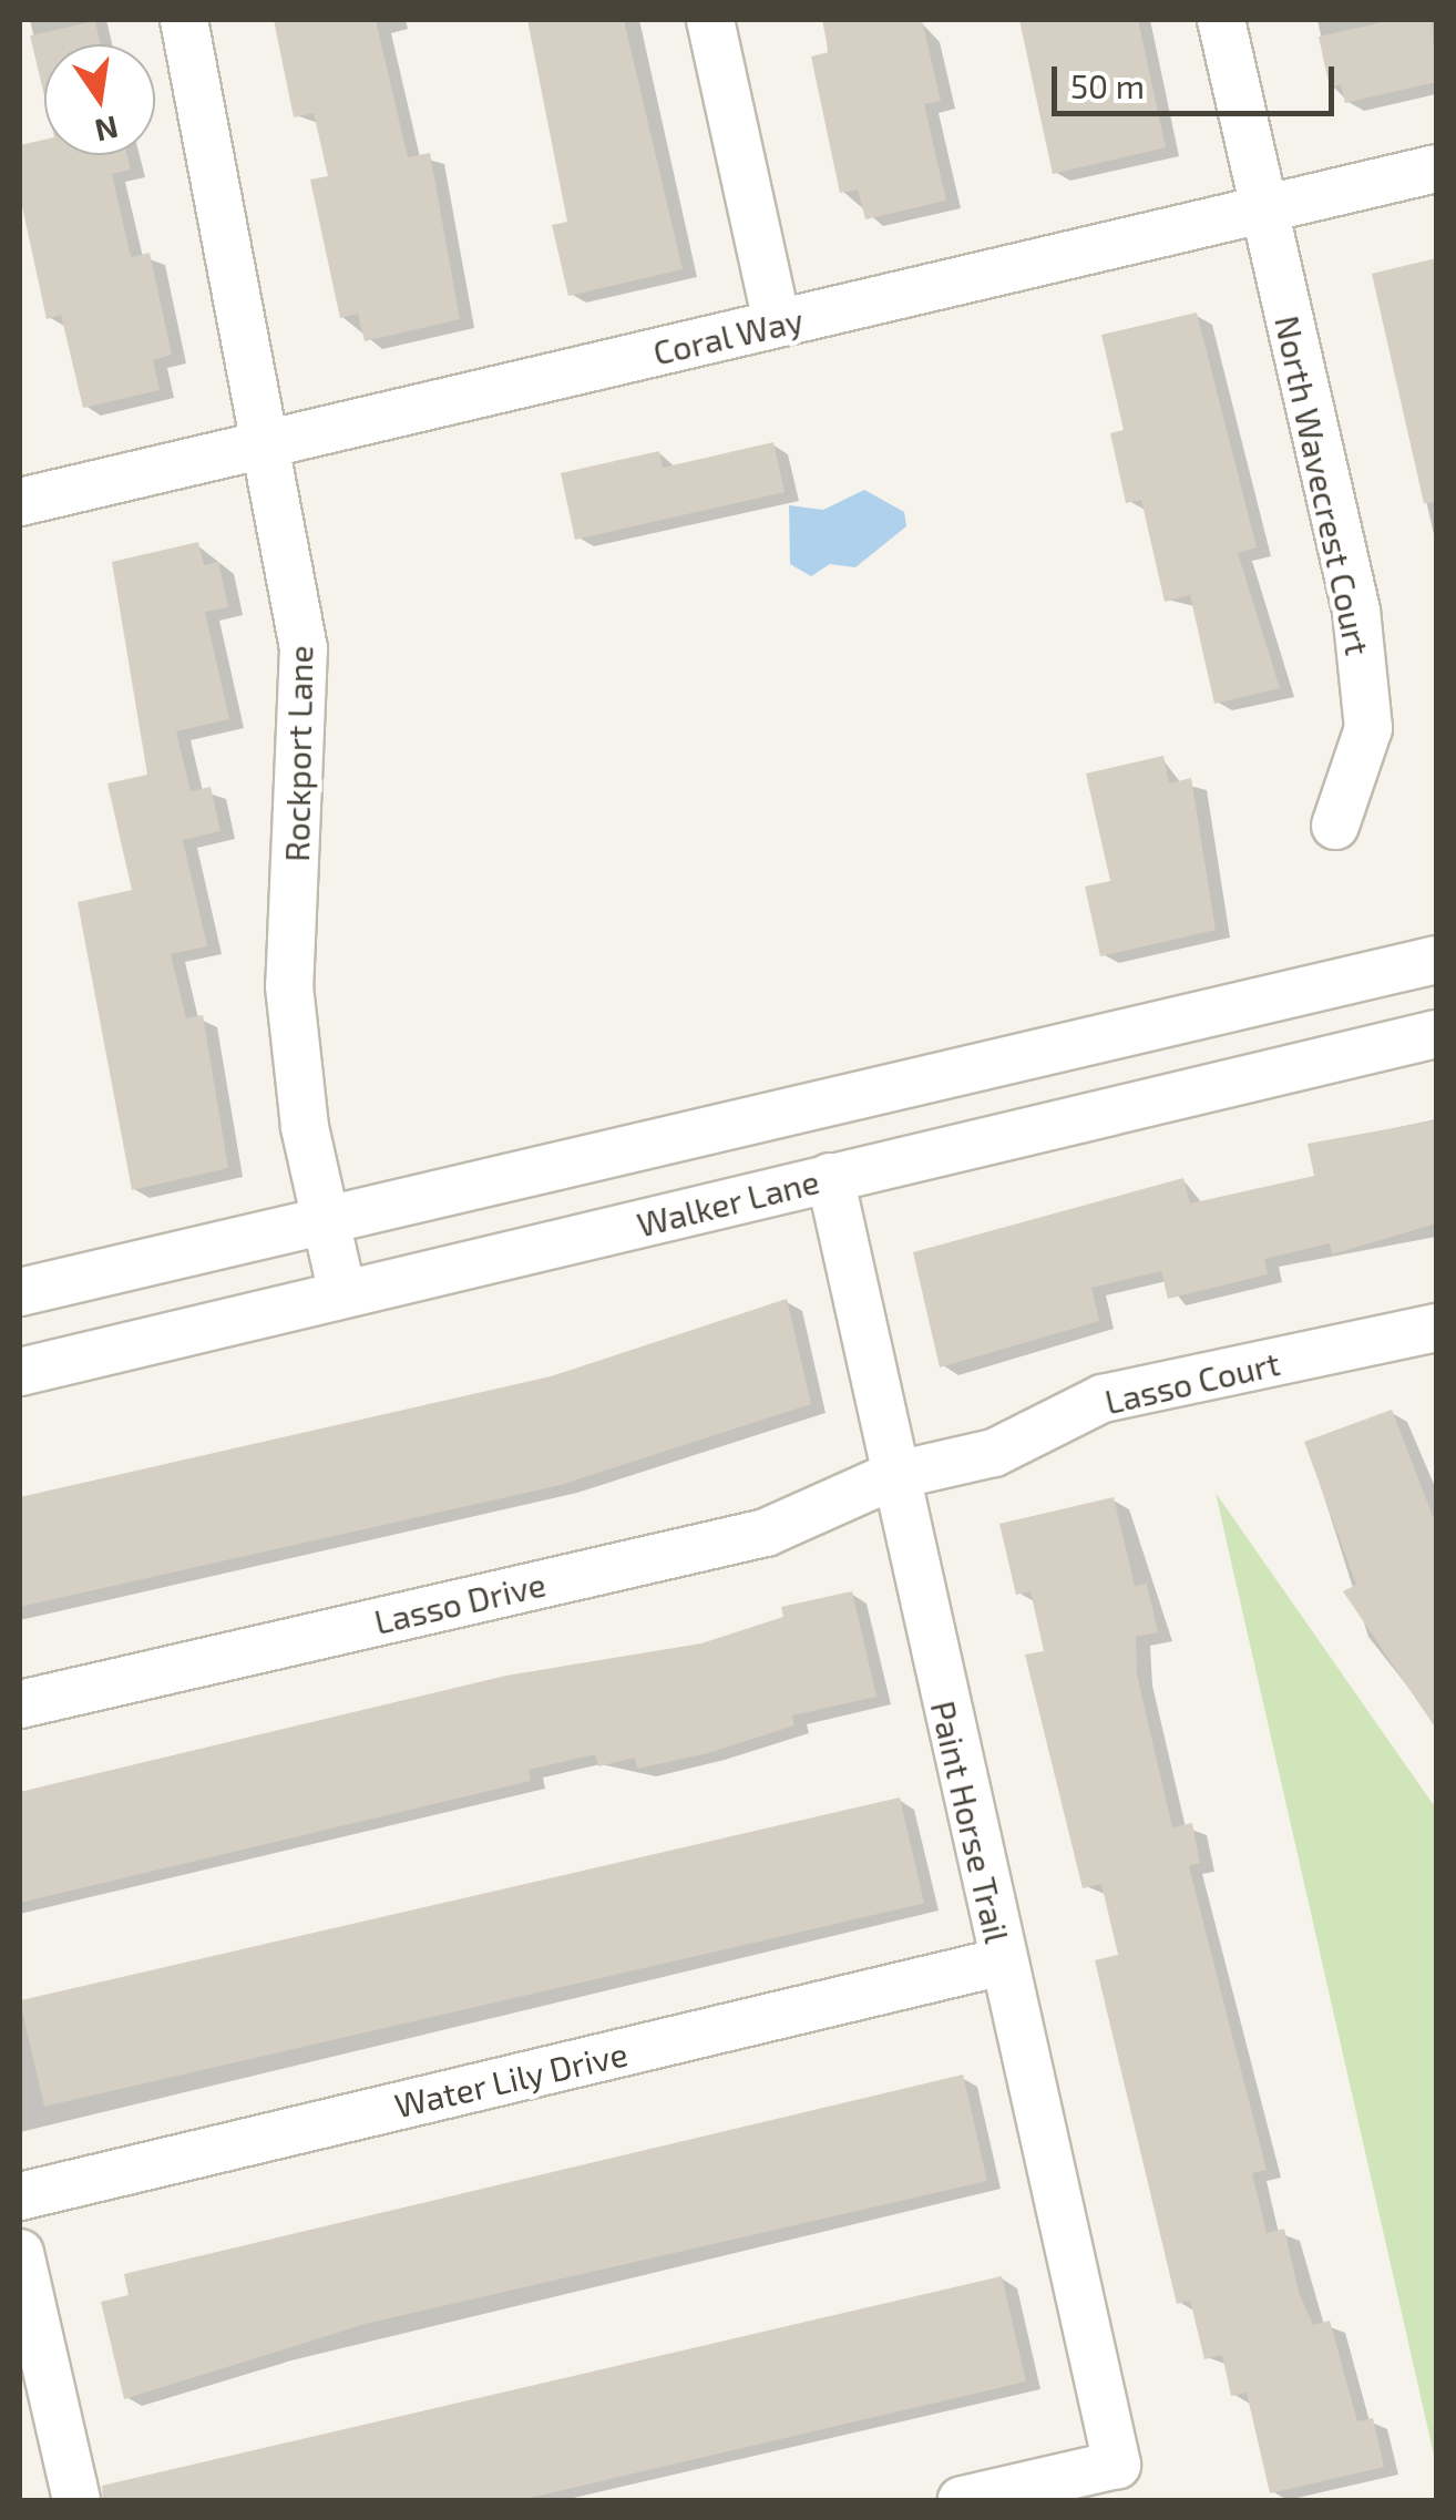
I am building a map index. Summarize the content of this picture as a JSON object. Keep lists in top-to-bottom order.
{
  "streets": {
    "street": [
      "Coral Way",
      "North Wavecrest Court",
      "Rockport Lane",
      "Walker Lane",
      "Lasso Court",
      "Lasso Drive",
      "Paint Horse Trail",
      "Water Lily Drive"
    ]
  },
  "crossings": [
    ["Coral Way", "North Wavecrest Court"],
    ["Coral Way", "Rockport Lane"],
    ["Rockport Lane", "Walker Lane"],
    ["Walker Lane", "Paint Horse Trail"],
    ["Lasso Court", "Lasso Drive"],
    ["Lasso Court", "Paint Horse Trail"],
    ["Lasso Drive", "Paint Horse Trail"],
    ["Paint Horse Trail", "Water Lily Drive"]
  ],
  "scale_bar": "50 m",
  "north": "bottom"
}
